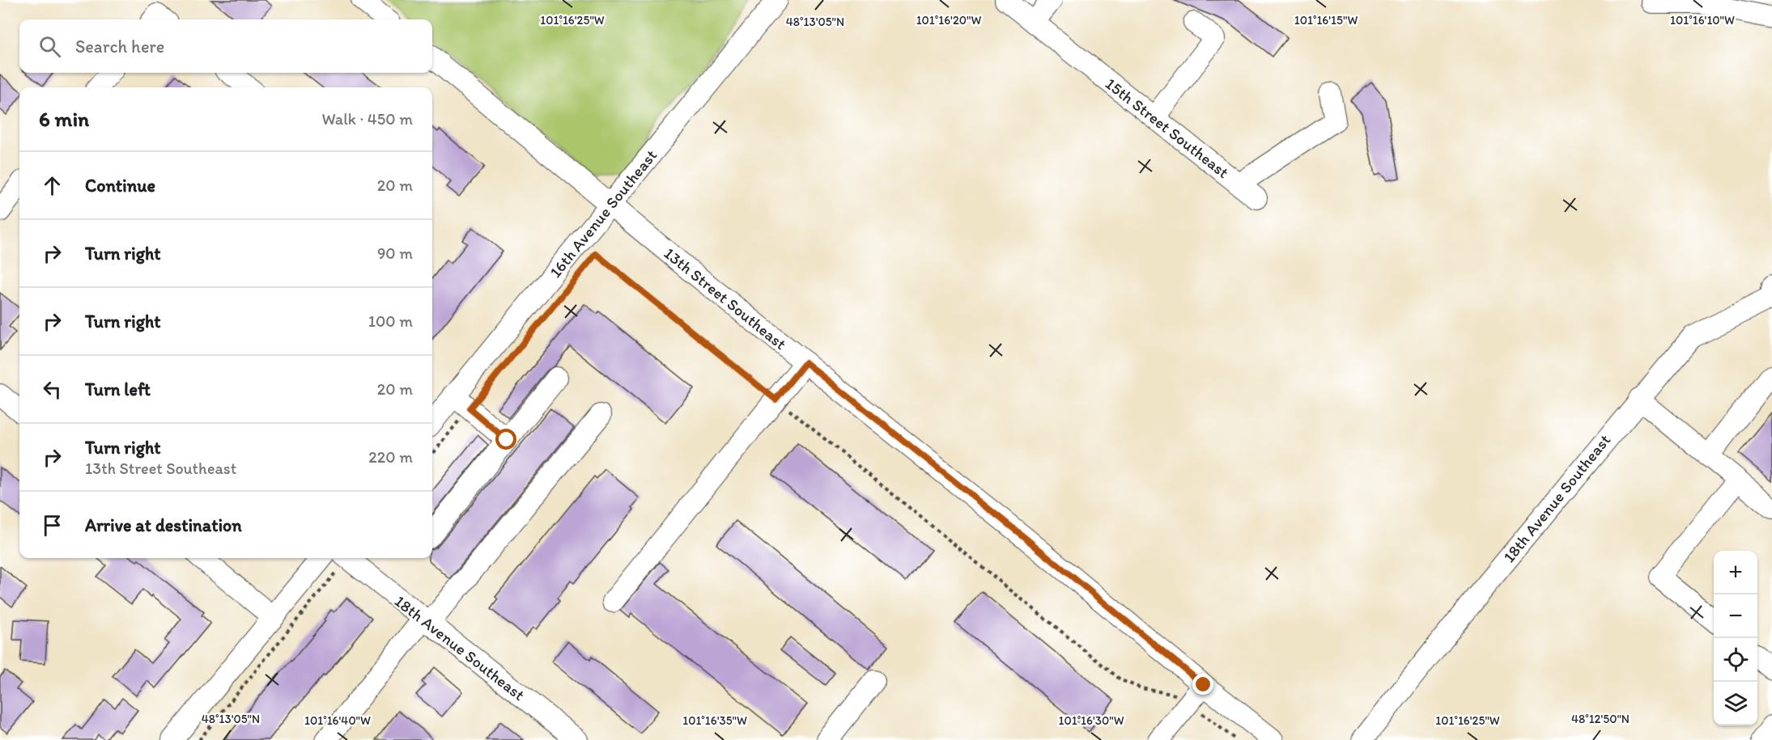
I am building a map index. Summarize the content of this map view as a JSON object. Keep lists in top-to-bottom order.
{
  "streets": {
    "street": [
      "15th Street Southeast",
      "16th Avenue Southeast",
      "13th Street Southeast",
      "18th Avenue Southeast"
    ]
  },
  "crossings": [
    ["16th Avenue Southeast", "13th Street Southeast"]
  ],
  "page": {
    "search": "Search here",
    "heading": ["6 min", "Walk · 450 m"],
    "list": [
      ["Continue", "20 m"],
      ["Turn right", "90 m"],
      ["Turn right", "100 m"],
      ["Turn left", "20 m"],
      ["Turn right", "13th Street Southeast", "220 m"],
      "Arrive at destination"
    ],
    "map_buttons": ["+", "−"]
  },
  "coordinates": [
    "101°16'10\"W",
    "101°16'25\"W",
    "101°16'20\"W",
    "101°16'15\"W",
    "48°13'05\"N",
    "48°12'50\"N",
    "101°16'40\"W",
    "101°16'35\"W",
    "101°16'30\"W"
  ]
}
